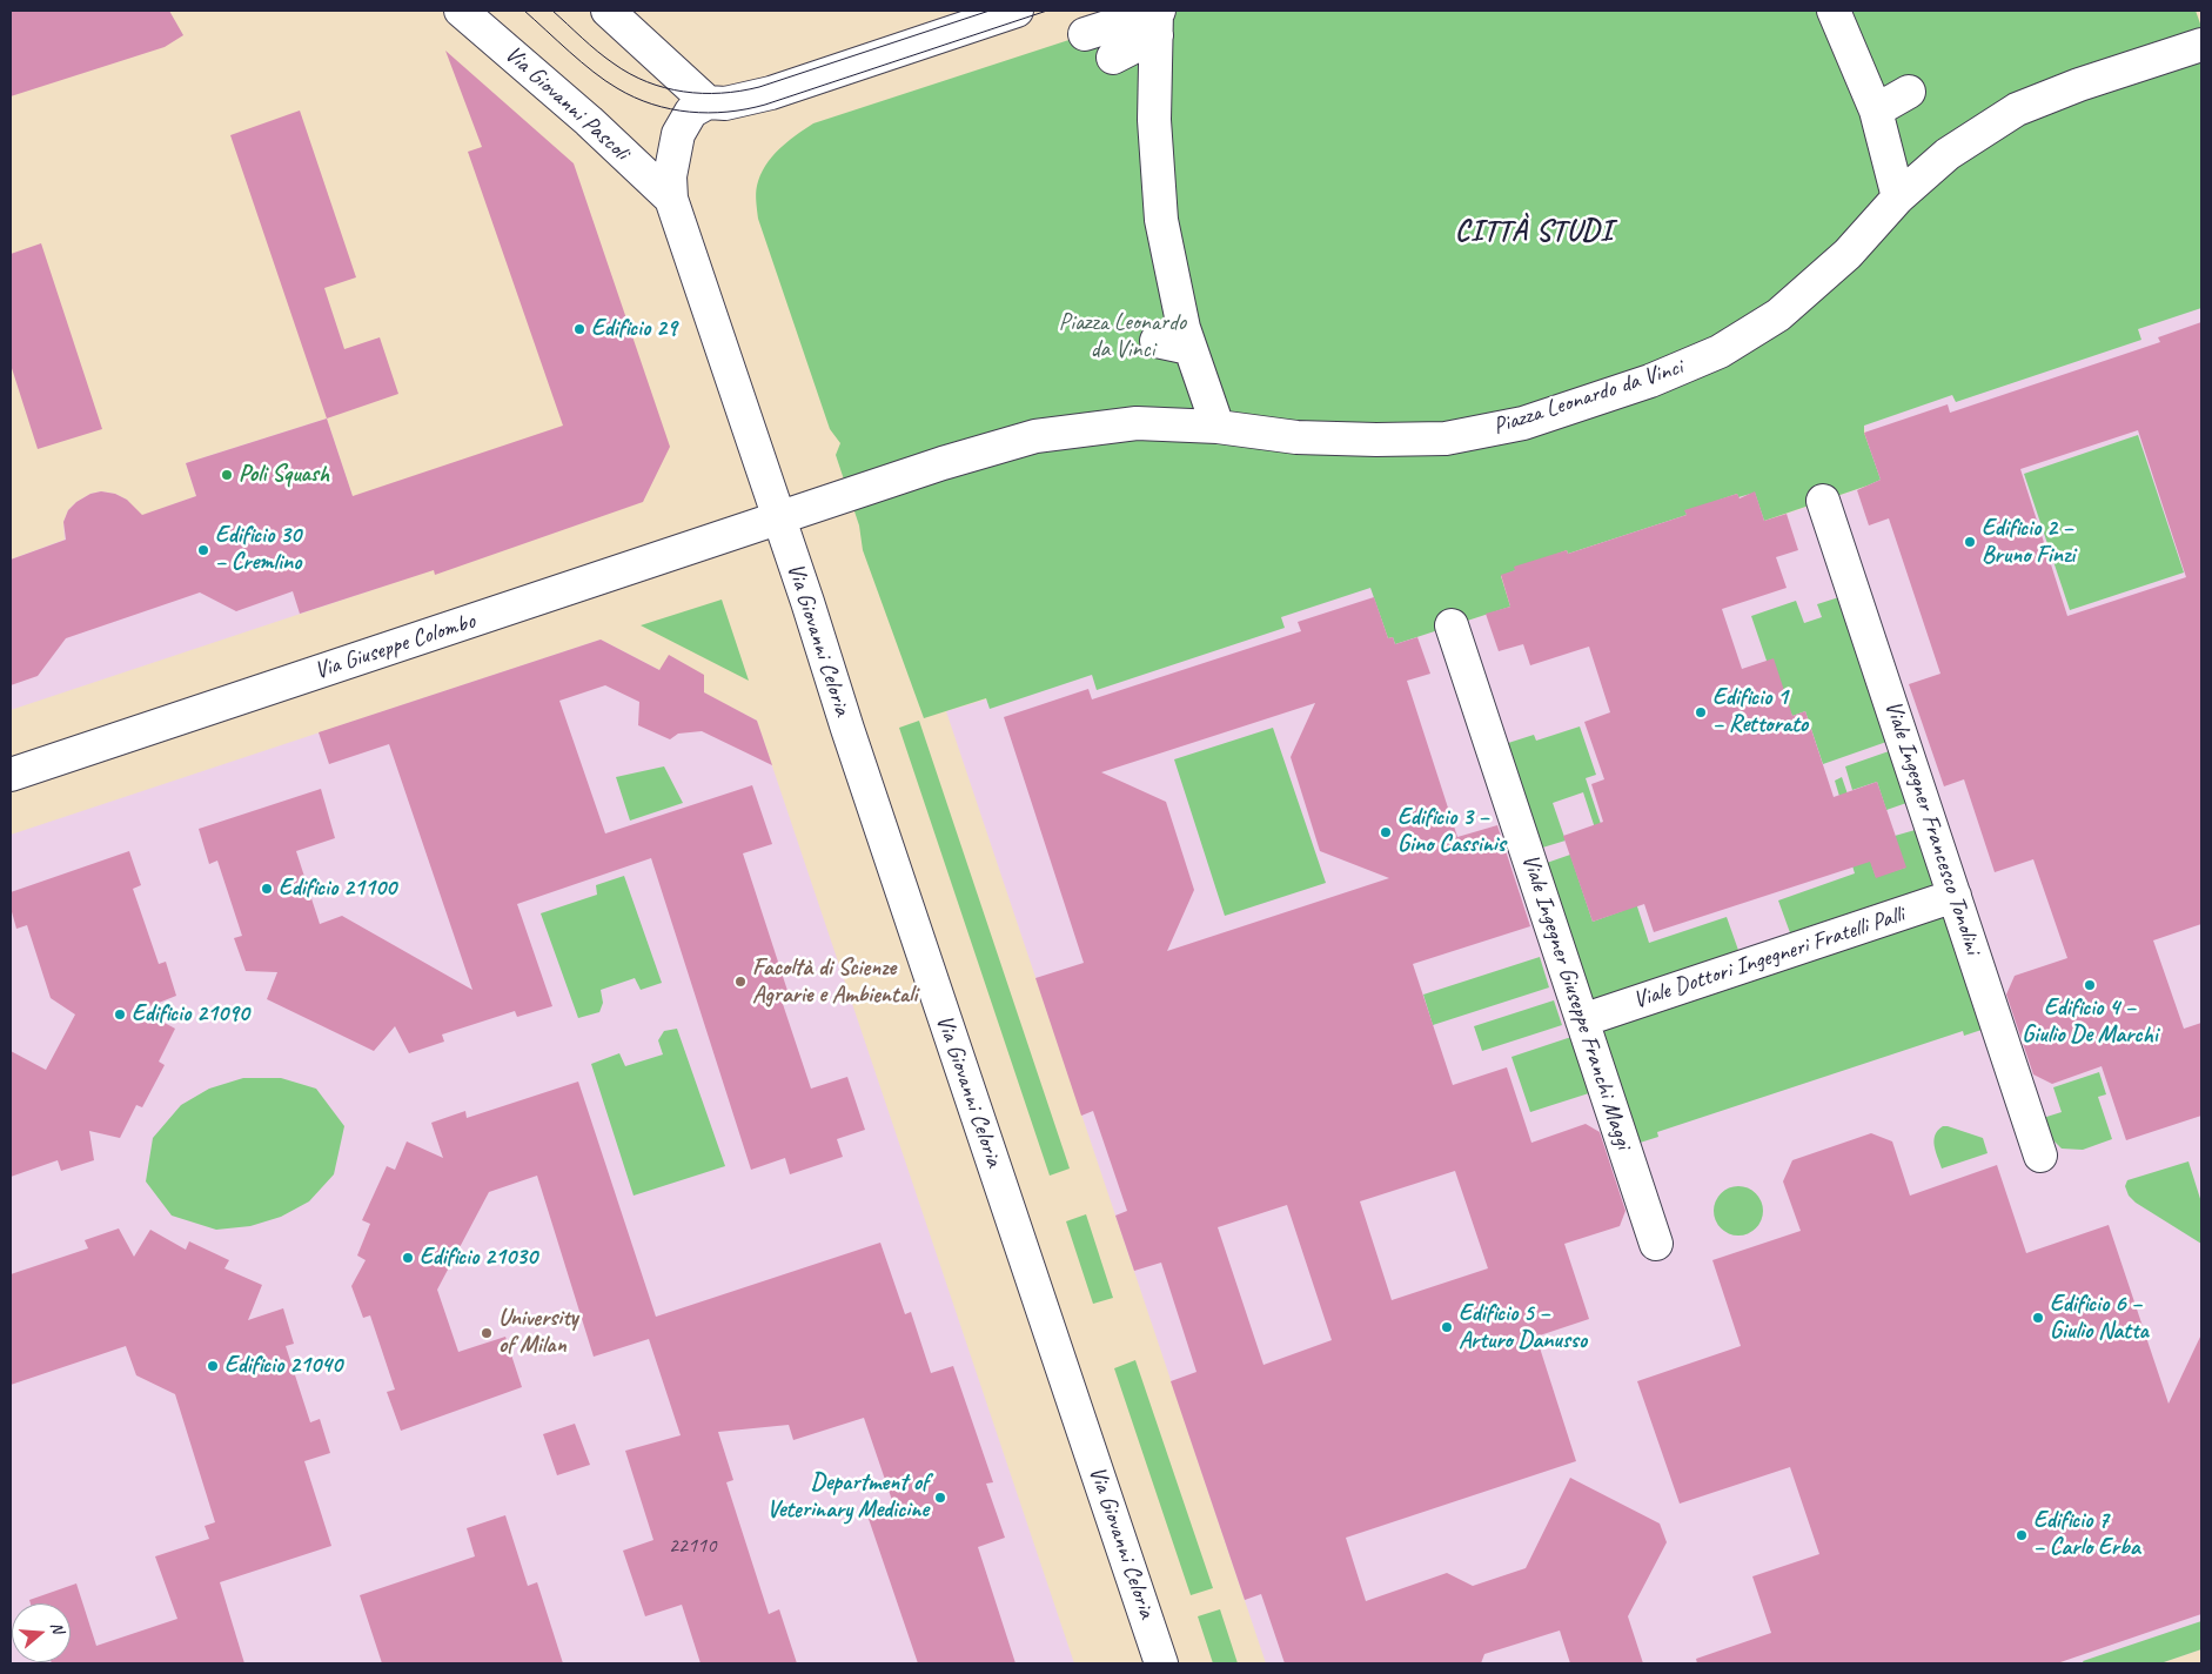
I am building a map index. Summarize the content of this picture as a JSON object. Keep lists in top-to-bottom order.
{
  "streets": {
    "street": [
      "Via Giovanni Pascoli",
      "Piazza Leonardo da Vinci",
      "Via Giovanni Celoria",
      "Via Giuseppe Colombo",
      "Viale Ingegner Francesco Tonolini",
      "Viale Dottori Ingegneri Fratelli Palli",
      "Viale Ingegner Giuseppe Franchi Maggi"
    ]
  },
  "crossings": [
    ["Piazza Leonardo da Vinci", "Via Giovanni Celoria"],
    ["Piazza Leonardo da Vinci", "Via Giuseppe Colombo"],
    ["Via Giovanni Celoria", "Via Giuseppe Colombo"],
    ["Viale Ingegner Francesco Tonolini", "Viale Dottori Ingegneri Fratelli Palli"],
    ["Viale Dottori Ingegneri Fratelli Palli", "Viale Ingegner Giuseppe Franchi Maggi"]
  ],
  "districts": ["CITTÀ STUDI"],
  "parks": ["Piazza Leonardo da Vinci"],
  "places": [
    "Edificio 29",
    "Poli Squash",
    "Edificio 2 – Bruno Finzi",
    "Edificio 30 – Cremlino",
    "Edificio 1 – Rettorato",
    "Edificio 3 – Gino Cassinis",
    "Edificio 21100",
    "Facoltà di Scienze Agrarie e Ambientali",
    "Edificio 4 – Giulio De Marchi",
    "Edificio 21090",
    "Edificio 21030",
    "Edificio 6 – Giulio Natta",
    "Edificio 5 – Arturo Danusso",
    "University of Milan",
    "Edificio 21040",
    "Department of Veterinary Medicine",
    "Edificio 7 – Carlo Erba"
  ],
  "house_numbers": ["22110"],
  "north": "right"
}
